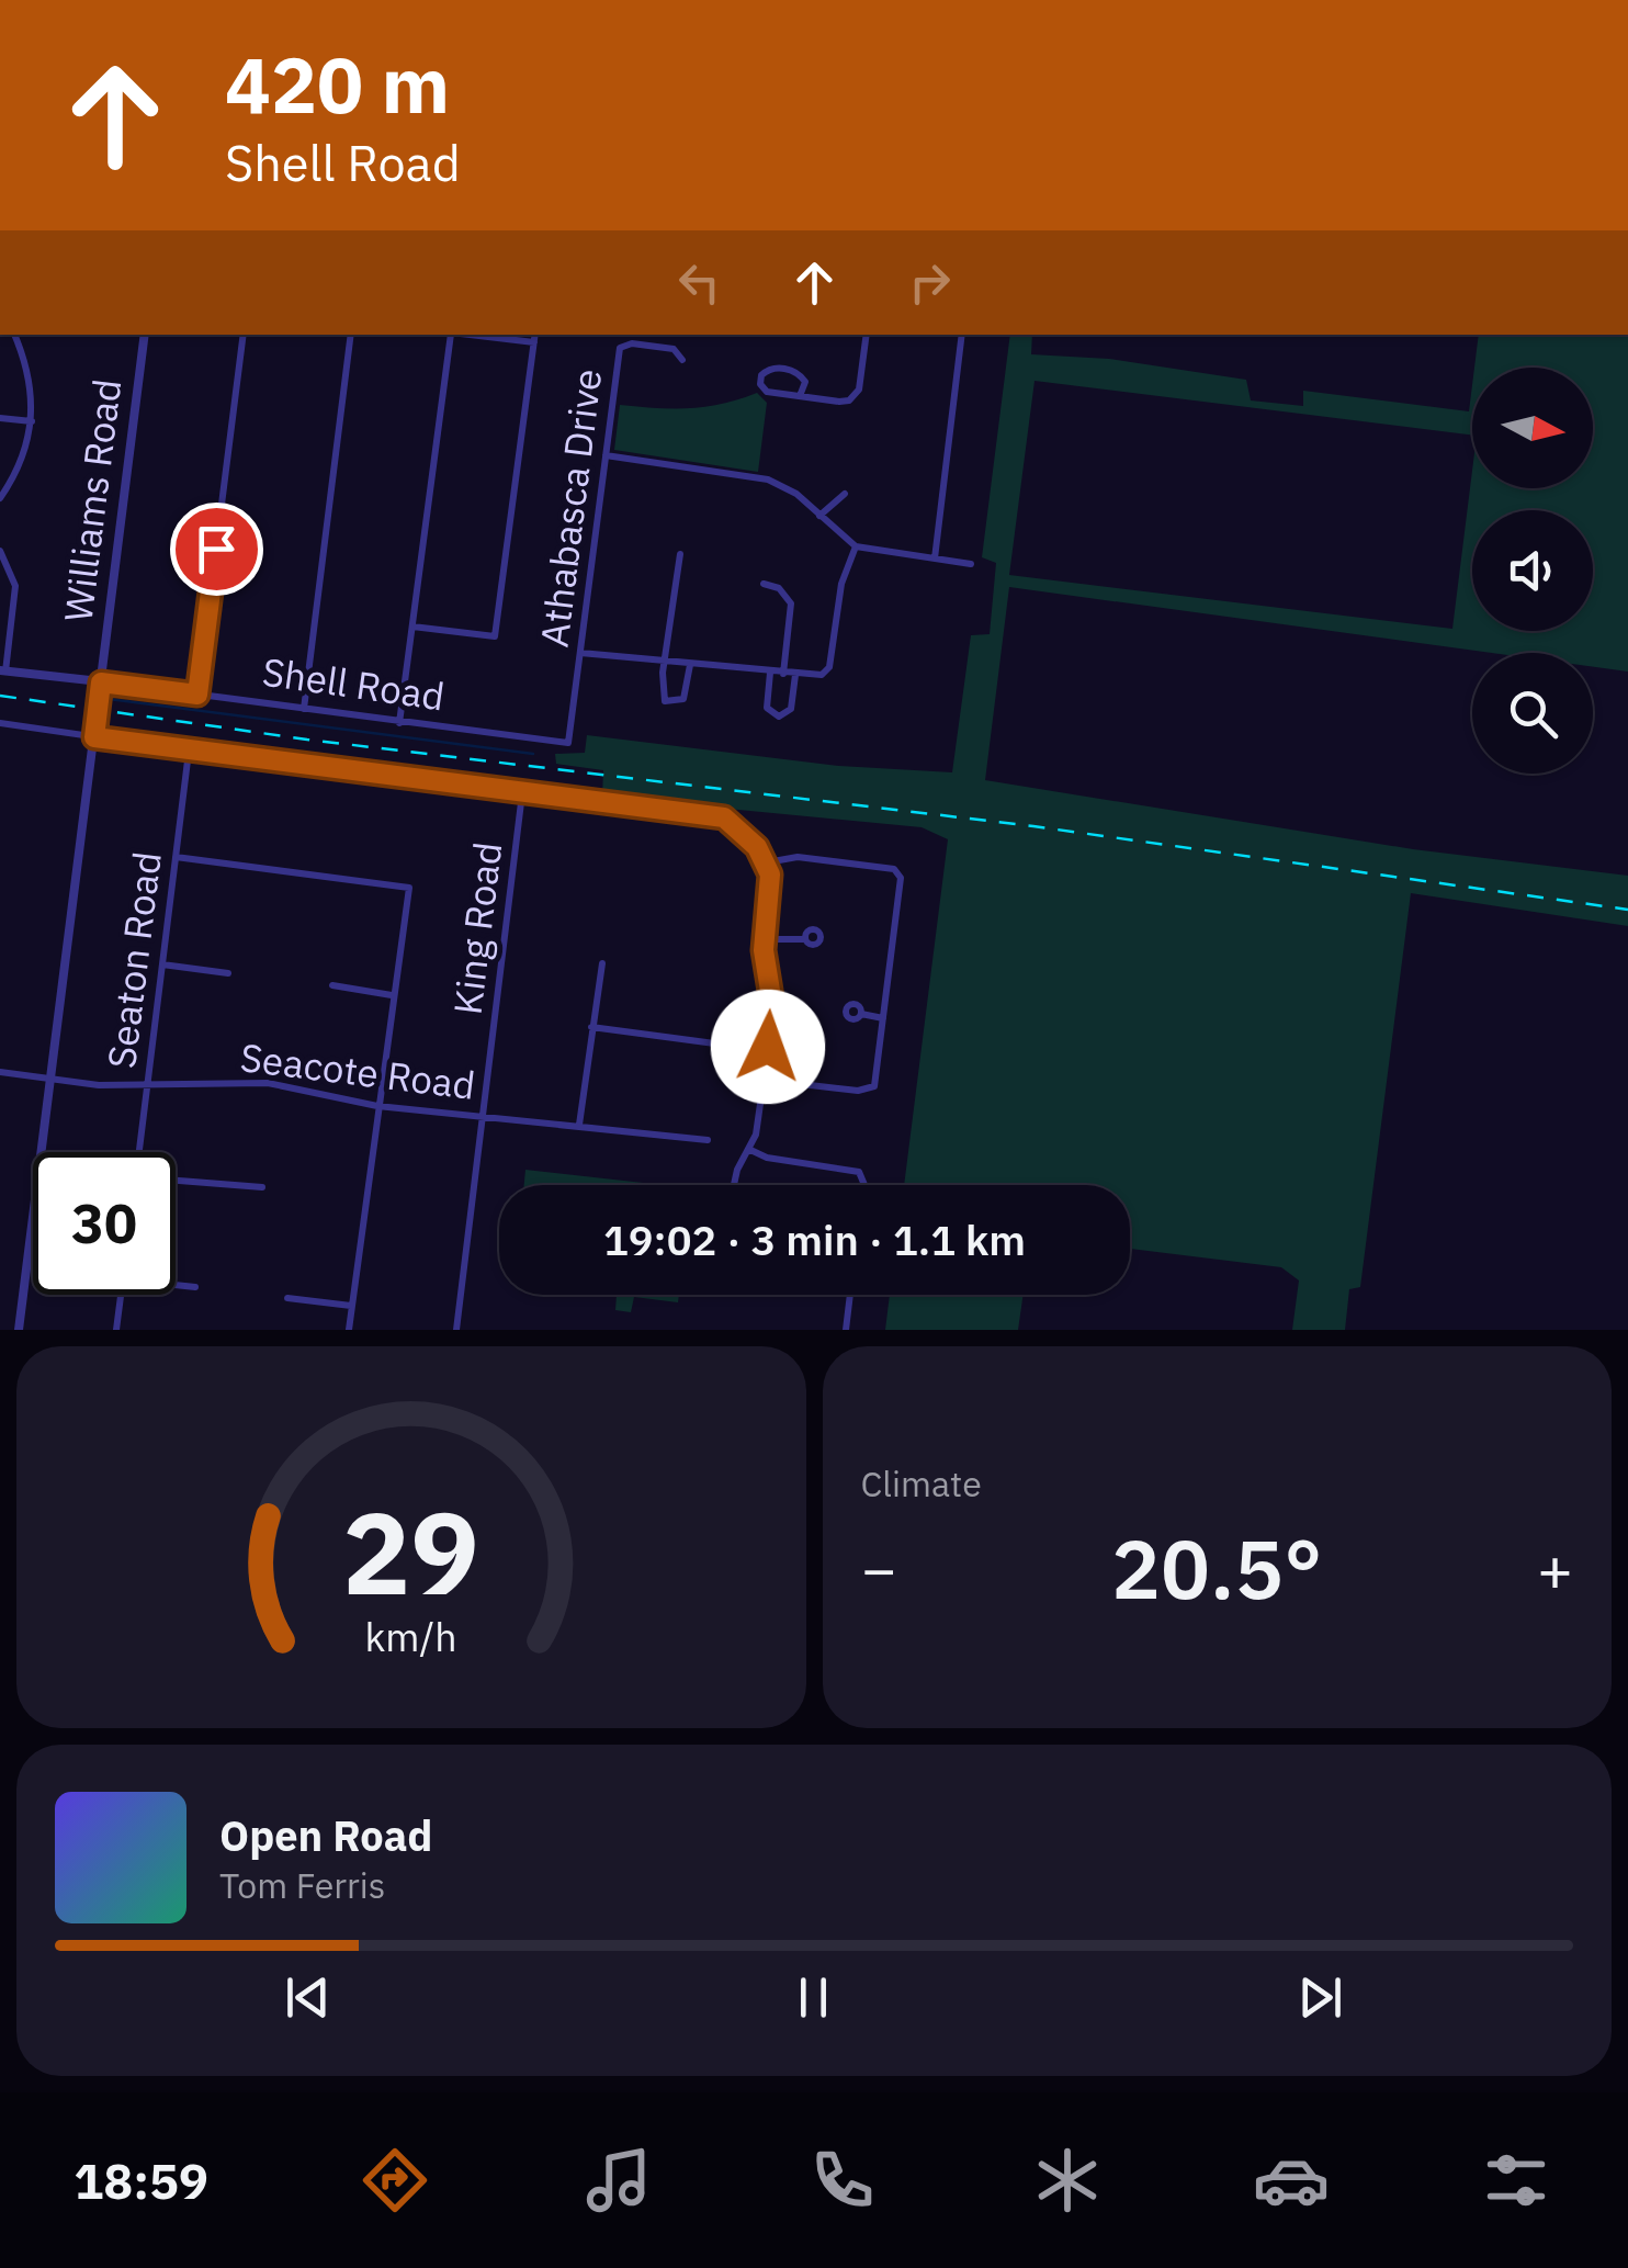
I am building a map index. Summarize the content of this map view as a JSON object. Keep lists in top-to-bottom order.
{
  "streets": {
    "street": [
      "Williams Road",
      "Athabasca Drive",
      "Shell Road",
      "King Road",
      "Seaton Road",
      "Seacote Road"
    ]
  },
  "crossings": [
    ["Williams Road", "Shell Road"],
    ["Williams Road", "Seacote Road"],
    ["Athabasca Drive", "Shell Road"],
    ["King Road", "Seacote Road"],
    ["Seaton Road", "Seacote Road"]
  ],
  "north": "right",
  "page": {
    "turn": ["420 m", "Shell Road"],
    "limit": "30",
    "trip": "19:02 · 3 min · 1.1 km",
    "tile": "Climate",
    "heat": ["−", "20.5°", "+"],
    "song": ["Open Road", "Tom Ferris"],
    "tabs": "18:59",
    "gauge": ["29", "km/h"]
  }
}
